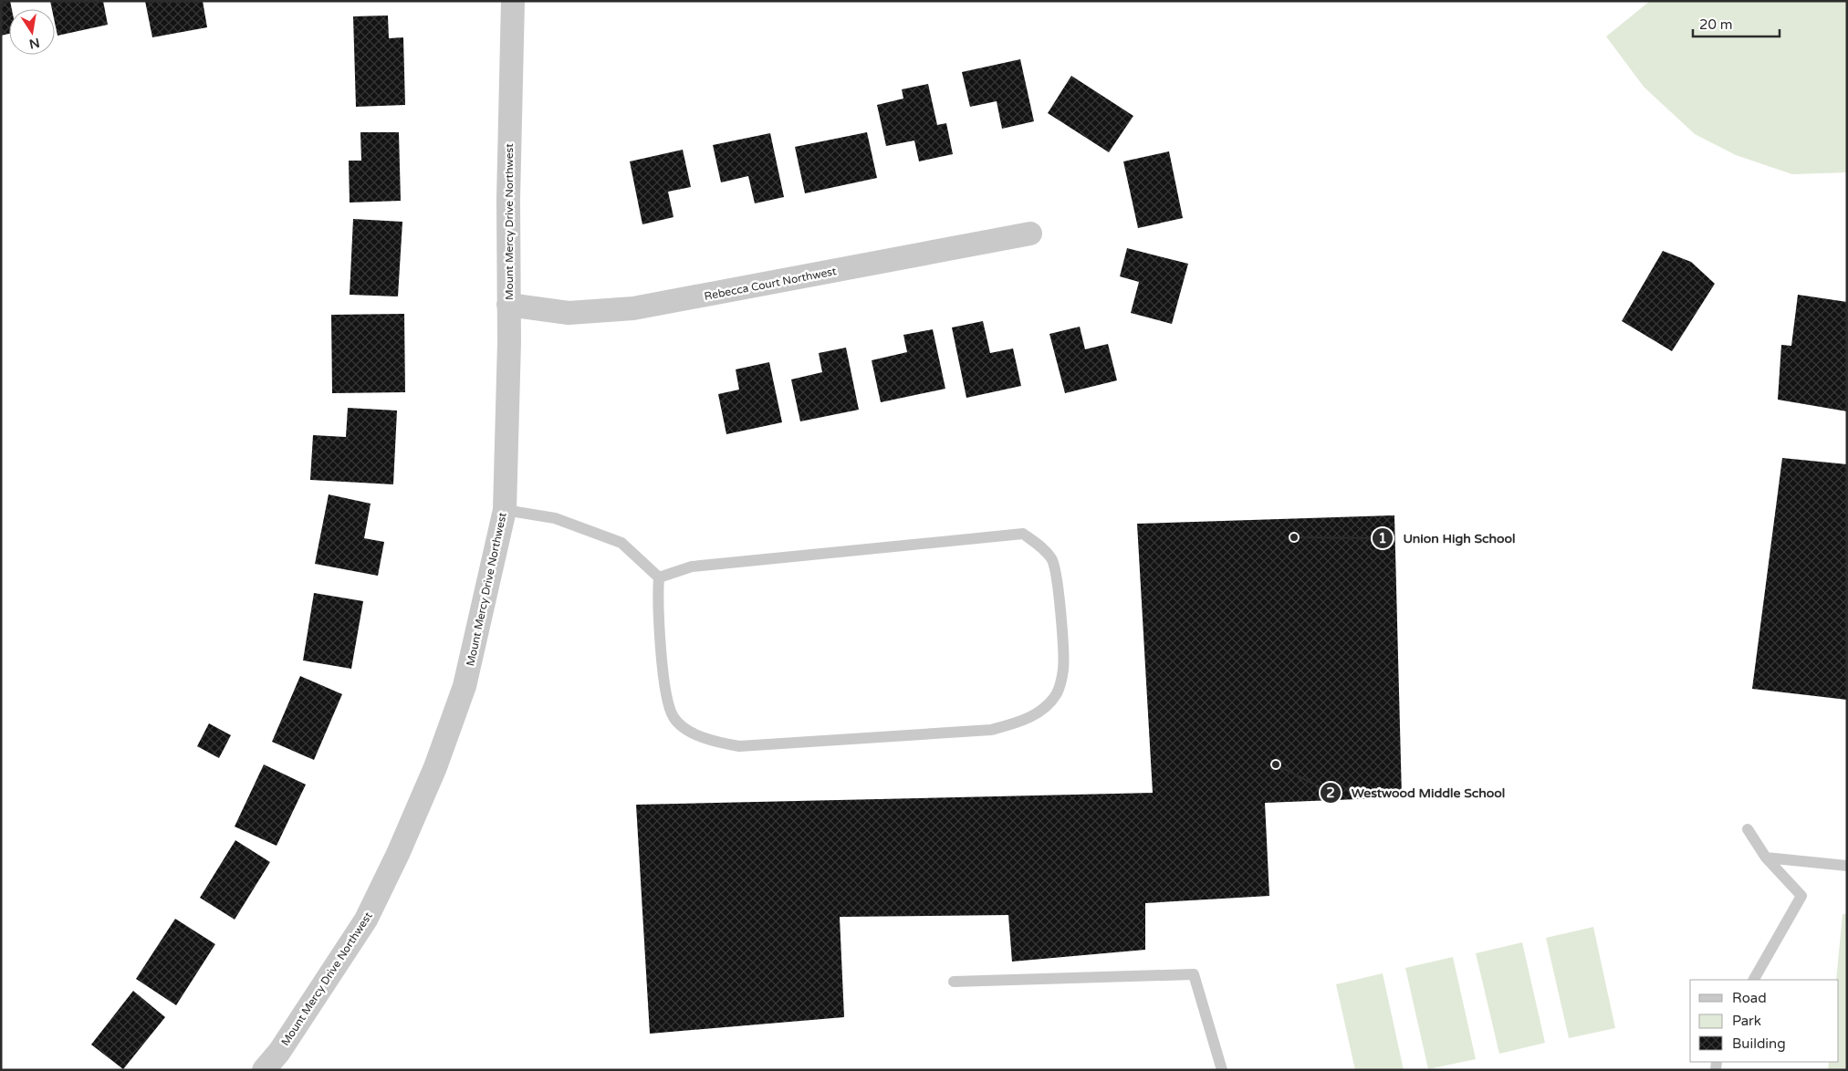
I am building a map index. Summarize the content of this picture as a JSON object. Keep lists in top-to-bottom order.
{
  "streets": {
    "street": ["Mount Mercy Drive Northwest", "Rebecca Court Northwest"]
  },
  "crossings": [
    ["Mount Mercy Drive Northwest", "Rebecca Court Northwest"]
  ],
  "places": ["Union High School", "Westwood Middle School"],
  "legend": ["Road", "Park", "Building"],
  "scale_bar": "20 m",
  "north": "bottom"
}
